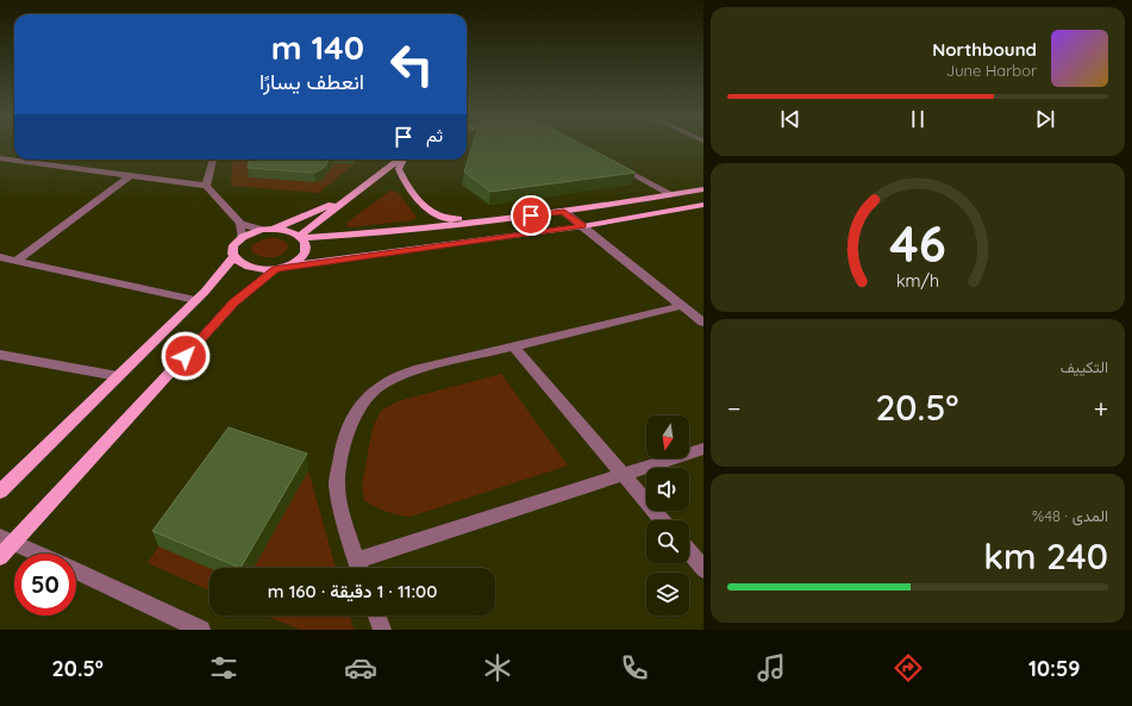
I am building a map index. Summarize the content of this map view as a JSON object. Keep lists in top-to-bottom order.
{
  "north": "bottom",
  "page": {
    "turn": ["140 m", "انعطف يسارًا"],
    "song": ["Northbound", "June Harbor"],
    "then": "ثم",
    "tile": [
      "التكييف",
      ["المدى · 48%", "240 km"]
    ],
    "heat": ["−", "20.5°", "+"],
    "limit": "50",
    "trip": "11:00 · 1 دقيقة · 160 m",
    "tabs": ["10:59", "20.5°"],
    "gauge": ["46", "km/h"]
  }
}
